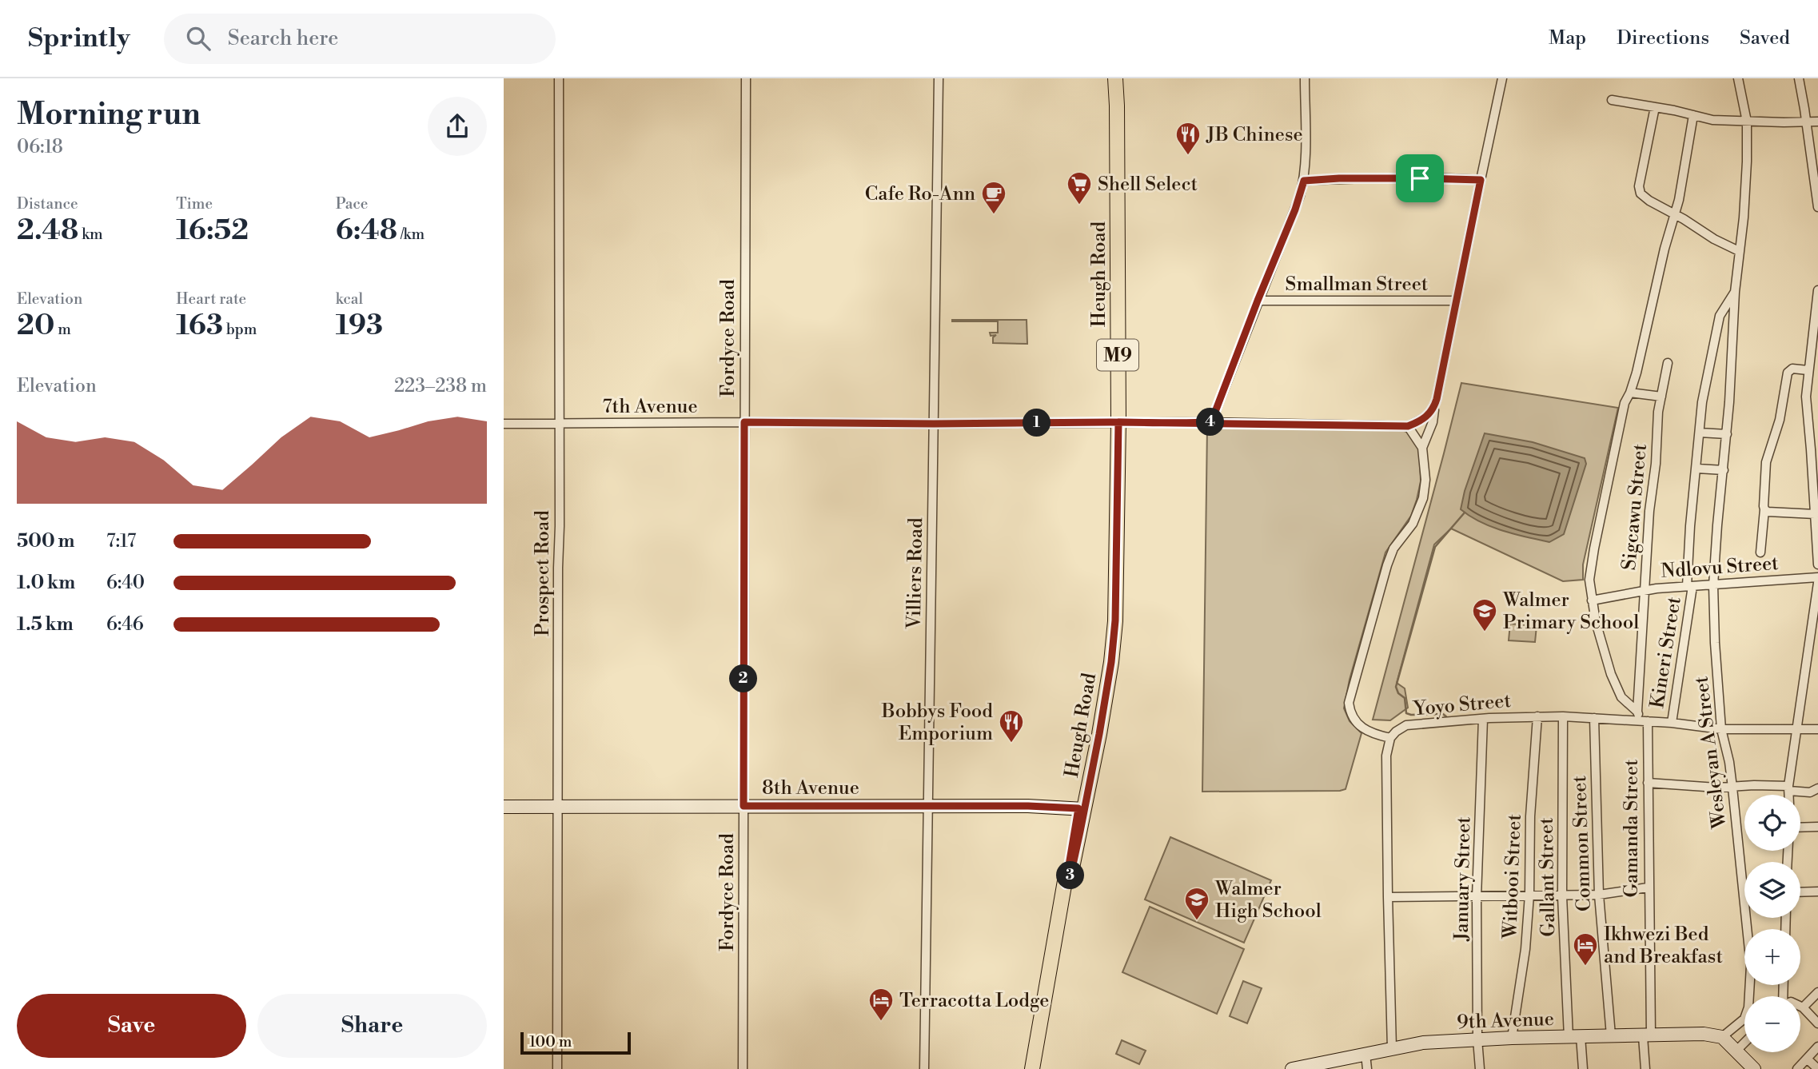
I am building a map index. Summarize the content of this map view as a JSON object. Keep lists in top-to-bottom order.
{
  "streets": {
    "main road": ["Heugh Road", "M9"],
    "street": [
      "Smallman Street",
      "Fordyce Road",
      "7th Avenue",
      "Sigcawu Street",
      "Ndlovu Street",
      "Prospect Road",
      "Villiers Road",
      "Kineri Street",
      "Yoyo Street",
      "Wesleyan A Street",
      "8th Avenue",
      "Gamanda Street",
      "Common Street",
      "Witbooi Street",
      "Gallant Street",
      "January Street",
      "9th Avenue"
    ]
  },
  "crossings": [
    ["Heugh Road", "7th Avenue"],
    ["Heugh Road", "8th Avenue"],
    ["Fordyce Road", "7th Avenue"],
    ["Fordyce Road", "8th Avenue"],
    ["7th Avenue", "Prospect Road"],
    ["7th Avenue", "Villiers Road"],
    ["Sigcawu Street", "Ndlovu Street"],
    ["Sigcawu Street", "Yoyo Street"],
    ["Sigcawu Street", "Gamanda Street"],
    ["Ndlovu Street", "Kineri Street"],
    ["Ndlovu Street", "Wesleyan A Street"],
    ["Prospect Road", "8th Avenue"],
    ["Villiers Road", "8th Avenue"],
    ["Kineri Street", "Yoyo Street"],
    ["Kineri Street", "Wesleyan A Street"],
    ["Yoyo Street", "Wesleyan A Street"],
    ["Yoyo Street", "Gamanda Street"],
    ["Yoyo Street", "Common Street"],
    ["Yoyo Street", "Witbooi Street"],
    ["Yoyo Street", "Gallant Street"],
    ["Yoyo Street", "January Street"],
    ["Wesleyan A Street", "9th Avenue"],
    ["Gamanda Street", "9th Avenue"],
    ["Common Street", "9th Avenue"],
    ["Witbooi Street", "9th Avenue"],
    ["Gallant Street", "9th Avenue"],
    ["January Street", "9th Avenue"]
  ],
  "places": {
    "restaurant": ["JB Chinese", "Bobbys Food Emporium"],
    "supermarket": ["Shell Select"],
    "cafe": ["Cafe Ro-Ann"],
    "school or university": ["Walmer Primary School", "Walmer High School"],
    "hotel": ["Ikhwezi Bed and Breakfast", "Terracotta Lodge"]
  },
  "scale_bar": "100 m",
  "page": {
    "header": "Sprintly",
    "search": "Search here",
    "nav": ["Map", "Directions", "Saved"],
    "heading": ["Morning run", "06:18"],
    "stats": [
      ["Distance", "2.48 km"],
      ["Time", "16:52"],
      ["Pace", "6:48 /km"],
      ["Elevation", "20 m"],
      ["Heart rate", "163 bpm"],
      ["kcal", "193"]
    ],
    "chart": ["Elevation", "223–238 m"],
    "pins": [
      "4",
      "1",
      "2",
      "3"
    ],
    "list": [
      {
        "name": "500 m",
        "note": "7:17"
      },
      {
        "name": "1.0 km",
        "note": "6:40"
      },
      {
        "name": "1.5 km",
        "note": "6:46"
      }
    ],
    "map_buttons": ["+", "−"],
    "buttons": ["Save", "Share"],
    "scale": "100 m"
  }
}
